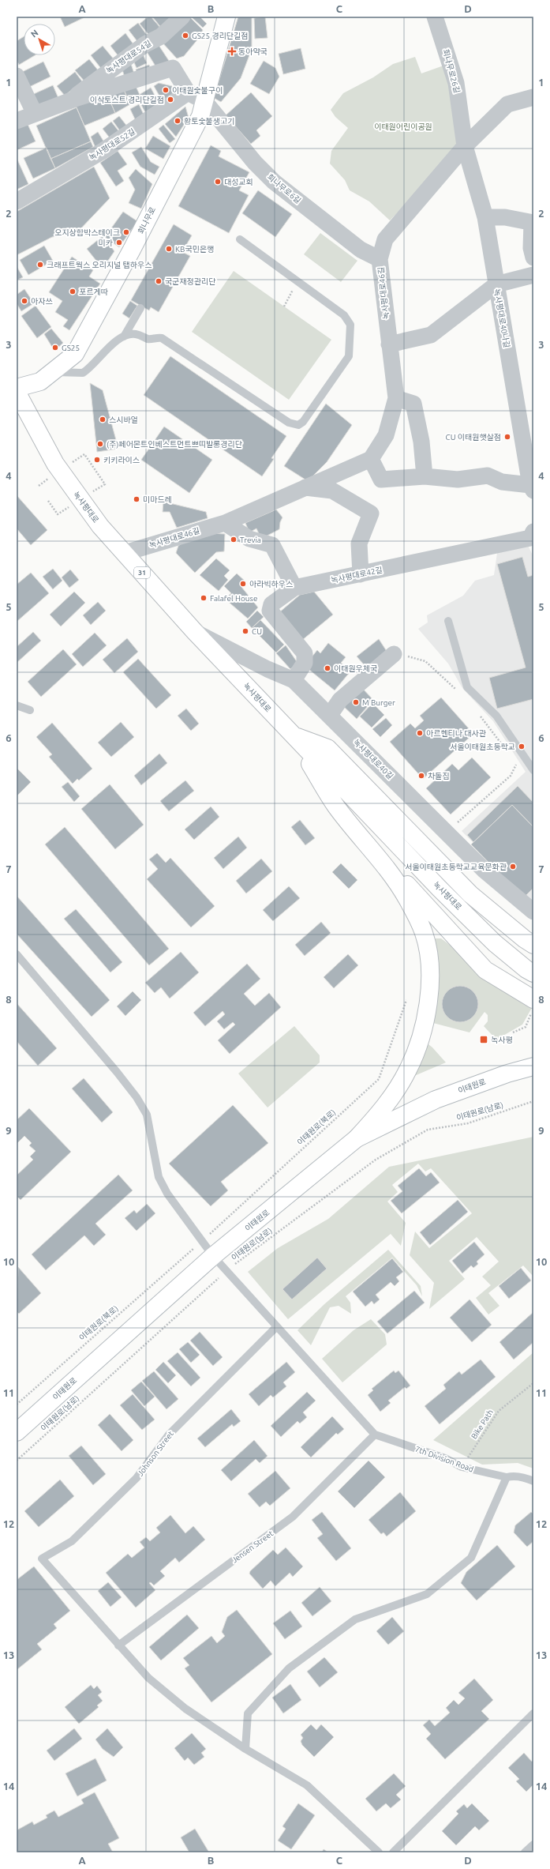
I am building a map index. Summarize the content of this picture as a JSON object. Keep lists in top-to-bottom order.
{
  "streets": {
    "main road": [
      "회나무로",
      "녹사평대로",
      "31",
      "이태원로"
    ],
    "street": [
      "녹사평대로54길",
      "회나무로26길",
      "녹사평대로52길",
      "회나무로6길",
      "녹사평대로46길",
      "녹사평대로40나길",
      "녹사평대로42길",
      "녹사평대로40길"
    ],
    "lane": ["Johnson Street", "7th Division Road", "Jensen Street"],
    "path": ["이태원로(남로)", "이태원로(북로)", "Bike Path"]
  },
  "crossings": [
    ["녹사평대로54길", "녹사평대로52길"],
    ["회나무로26길", "녹사평대로46길"],
    ["회나무로26길", "녹사평대로40나길"],
    ["회나무로6길", "회나무로"],
    ["회나무로6길", "녹사평대로46길"],
    ["녹사평대로46길", "녹사평대로40나길"],
    ["녹사평대로46길", "녹사평대로"],
    ["녹사평대로", "녹사평대로40길"],
    ["녹사평대로42길", "녹사평대로40길"],
    ["Bike Path", "7th Division Road"],
    ["Johnson Street", "Jensen Street"],
    ["7th Division Road", "Jensen Street"]
  ],
  "parks": ["이태원어린이공원"],
  "places": {
    "other": [
      "GS25 경리단길점",
      "이태원숯불구이",
      "이삭토스트 경리단길점",
      "황토숯불생고기",
      "대성교회",
      "오지상함박스테이크",
      "미카",
      "KB국민은행",
      "크래프트웍스 오리지널 탭하우스",
      "국군재정관리단",
      "포르게따",
      "아자쓰",
      "GS25",
      "스시바얼",
      "CU 이태원햇살점",
      "(주)페어몬트인베스트먼트쁘띠발롱경리단",
      "키키라이스",
      "미마드레",
      "Trevia",
      "아라빅하우스",
      "Falafel House",
      "CU",
      "이태원우체국",
      "M Burger",
      "아르헨티나 대사관",
      "서울이태원초등학교",
      "차돌집",
      "서울이태원초등학교교육문화관"
    ],
    "health": ["동아약국"],
    "transit": ["녹사평"]
  },
  "north": "top left",
  "grid": {
    "columns": [
      "A",
      "B",
      "C",
      "D"
    ],
    "rows": [
      "1",
      "2",
      "3",
      "4",
      "5",
      "6",
      "7",
      "8",
      "9",
      "10",
      "11",
      "12",
      "13",
      "14"
    ]
  }
}
